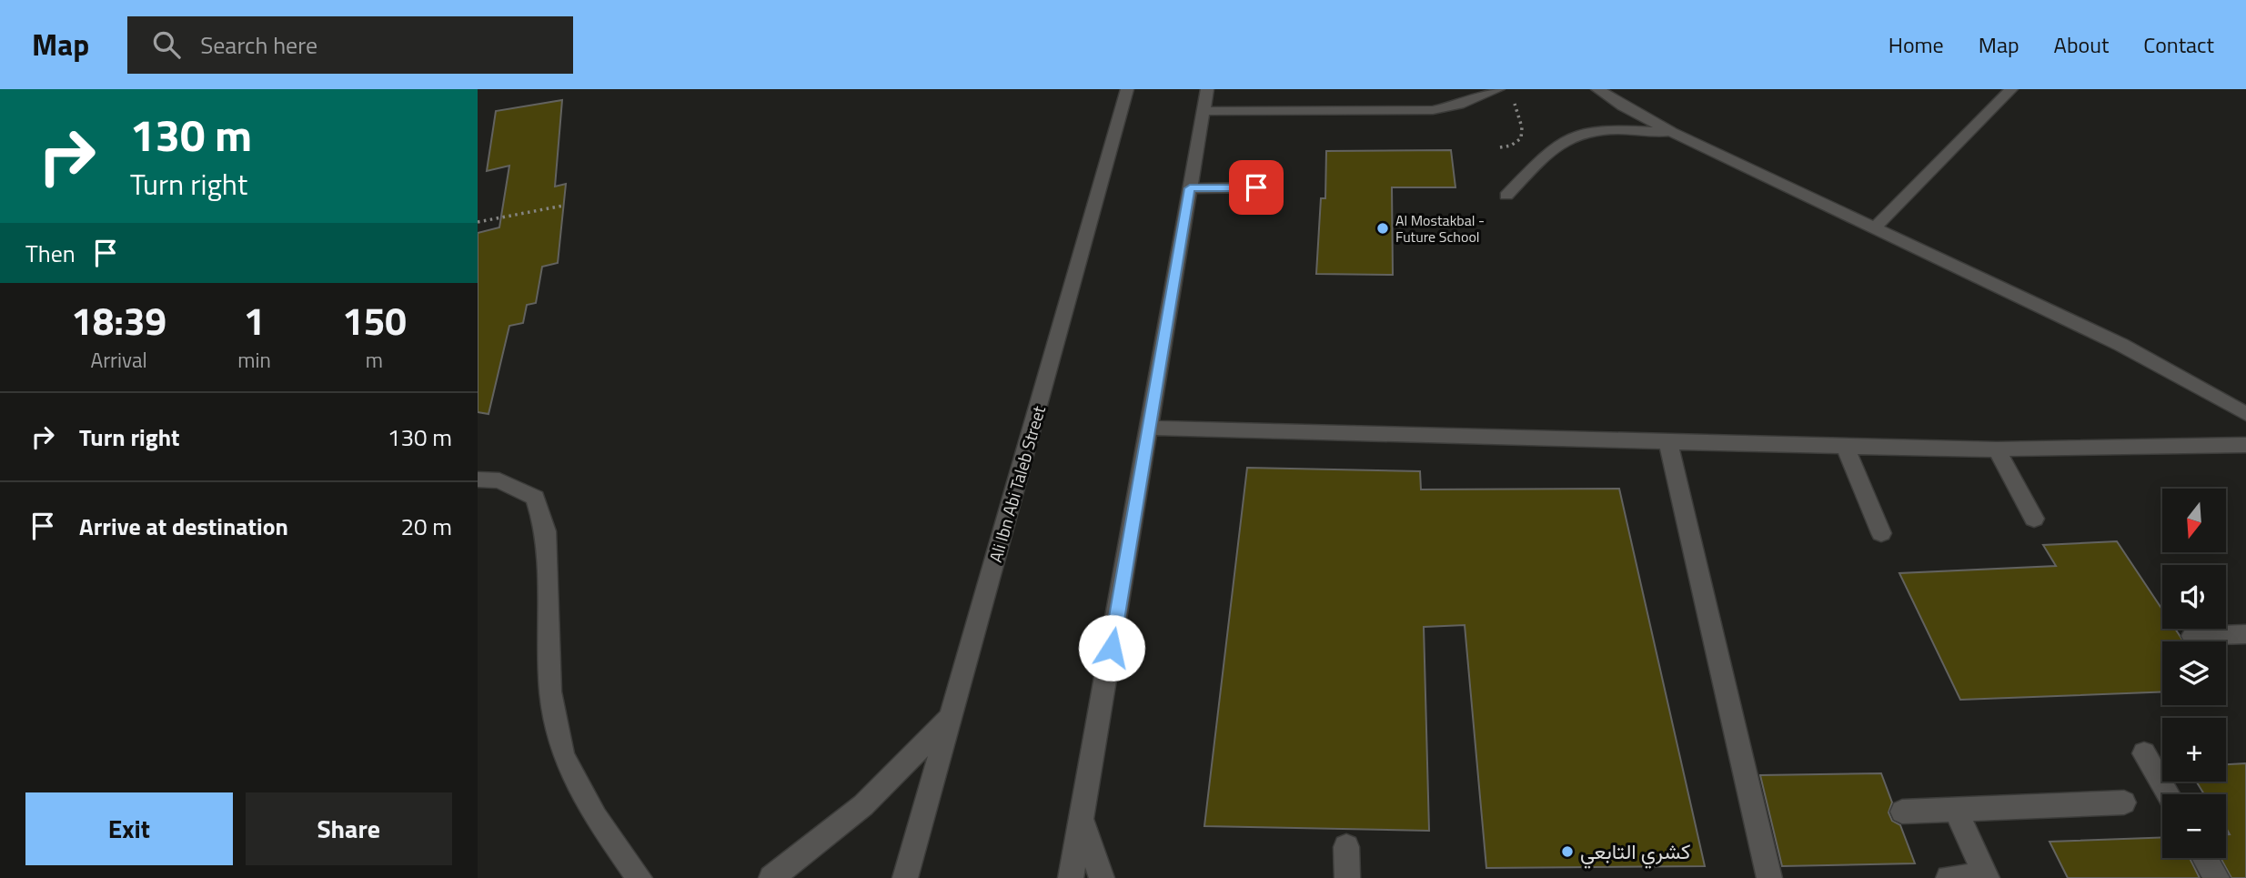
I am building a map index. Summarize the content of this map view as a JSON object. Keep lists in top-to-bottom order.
{
  "streets": {
    "street": ["Ali Ibn Abi Taleb Street"]
  },
  "places": ["Al Mostakbal - Future School", "كشري التابعي"],
  "north": "bottom",
  "page": {
    "header": "Map",
    "search": "Search here",
    "nav": [
      "Home",
      "Map",
      "About",
      "Contact"
    ],
    "turn": ["130 m", "Turn right"],
    "then": "Then",
    "eta": [
      "18:39",
      "Arrival",
      "1",
      "min",
      "150",
      "m"
    ],
    "list": [
      {
        "name": "Turn right",
        "value": "130 m"
      },
      {
        "name": "Arrive at destination",
        "value": "20 m"
      }
    ],
    "map_buttons": ["+", "−"],
    "buttons": ["Exit", "Share"]
  }
}
